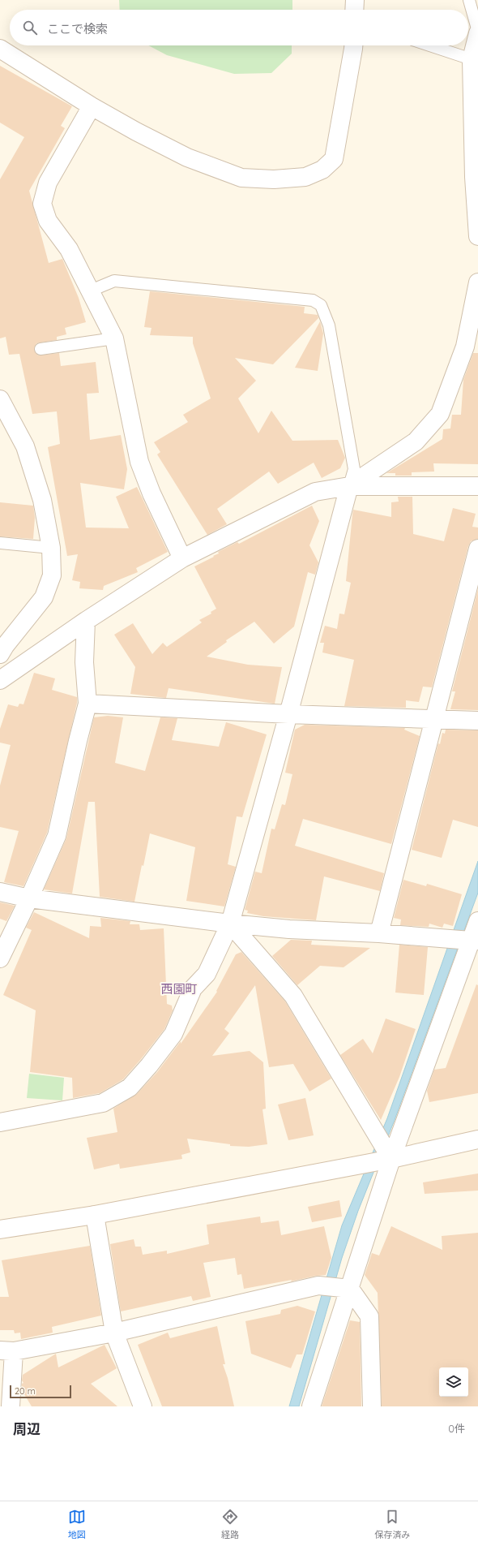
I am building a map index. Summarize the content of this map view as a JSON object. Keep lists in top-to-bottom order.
{
  "districts": ["西園町"],
  "scale_bar": "20 m",
  "page": {
    "search": "ここで検索",
    "scale": "20 m",
    "heading": ["周辺", "0件"],
    "nav": ["地図", "経路", "保存済み"]
  }
}
